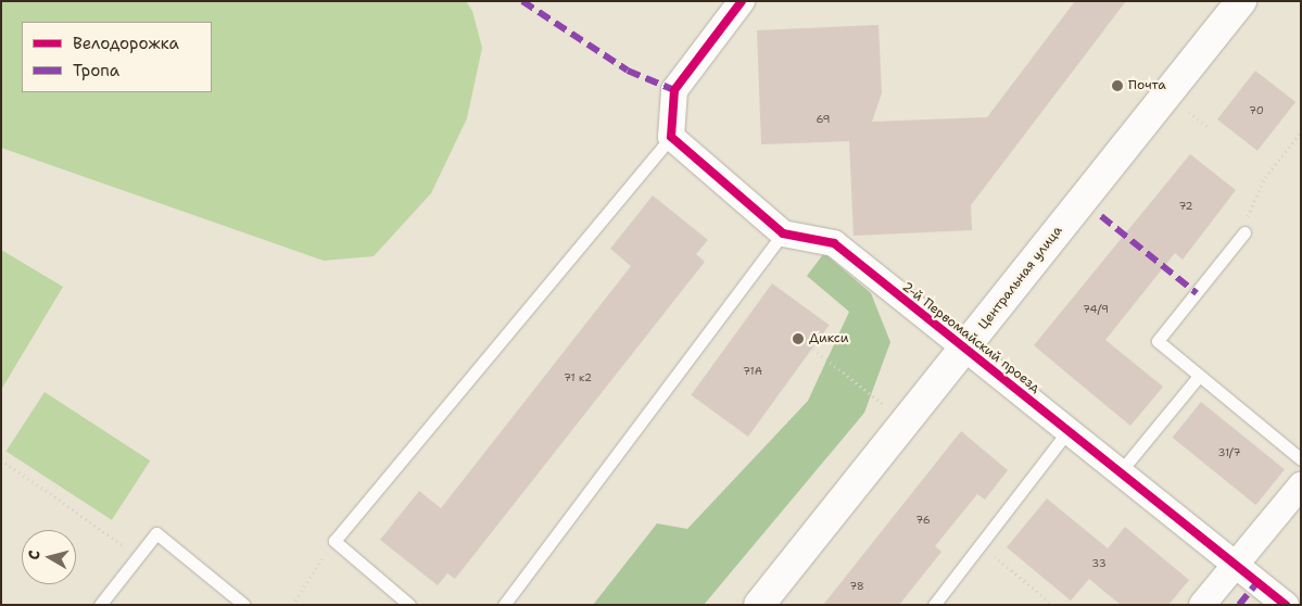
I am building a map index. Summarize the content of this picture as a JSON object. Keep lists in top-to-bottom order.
{
  "streets": {
    "main road": ["Центральная улица"],
    "street": ["2-й Первомайский проезд"]
  },
  "crossings": [
    ["Центральная улица", "2-й Первомайский проезд"]
  ],
  "places": ["Почта", "Дикси"],
  "house_numbers": [
    "70",
    "69",
    "72",
    "74/9",
    "71А",
    "71 к2",
    "31/7",
    "76",
    "33",
    "78"
  ],
  "legend": ["Велодорожка", "Тропа"],
  "north": "left"
}
